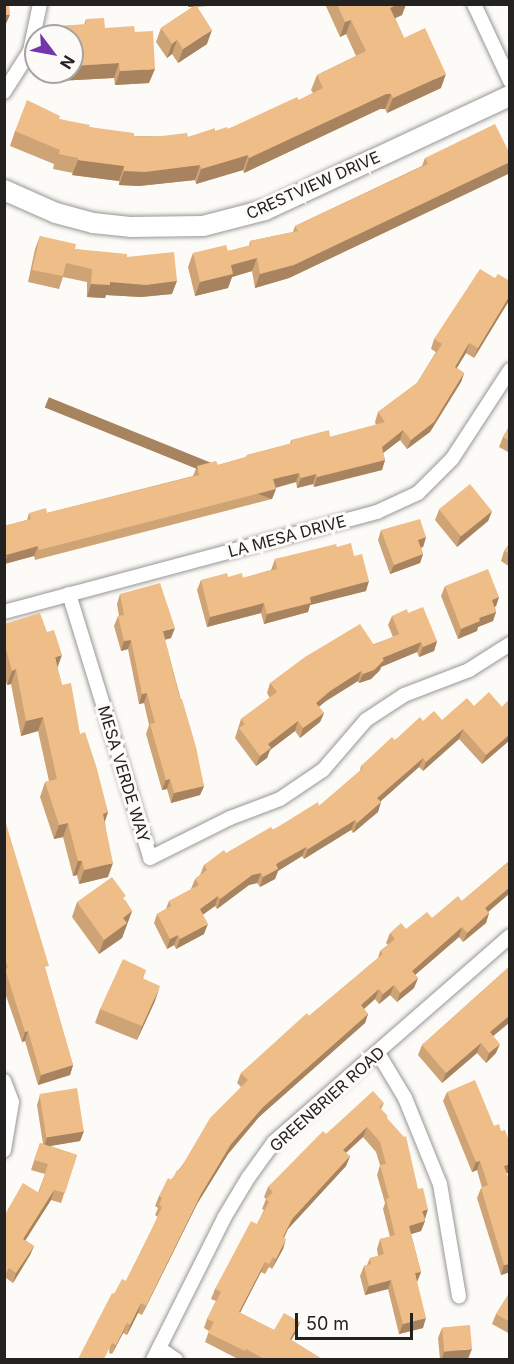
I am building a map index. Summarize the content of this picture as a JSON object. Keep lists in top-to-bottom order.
{
  "streets": {
    "main road": ["CRESTVIEW DRIVE"],
    "street": ["LA MESA DRIVE", "MESA VERDE WAY", "GREENBRIER ROAD"]
  },
  "crossings": [
    ["LA MESA DRIVE", "MESA VERDE WAY"]
  ],
  "scale_bar": "50 m",
  "north": "bottom right"
}
